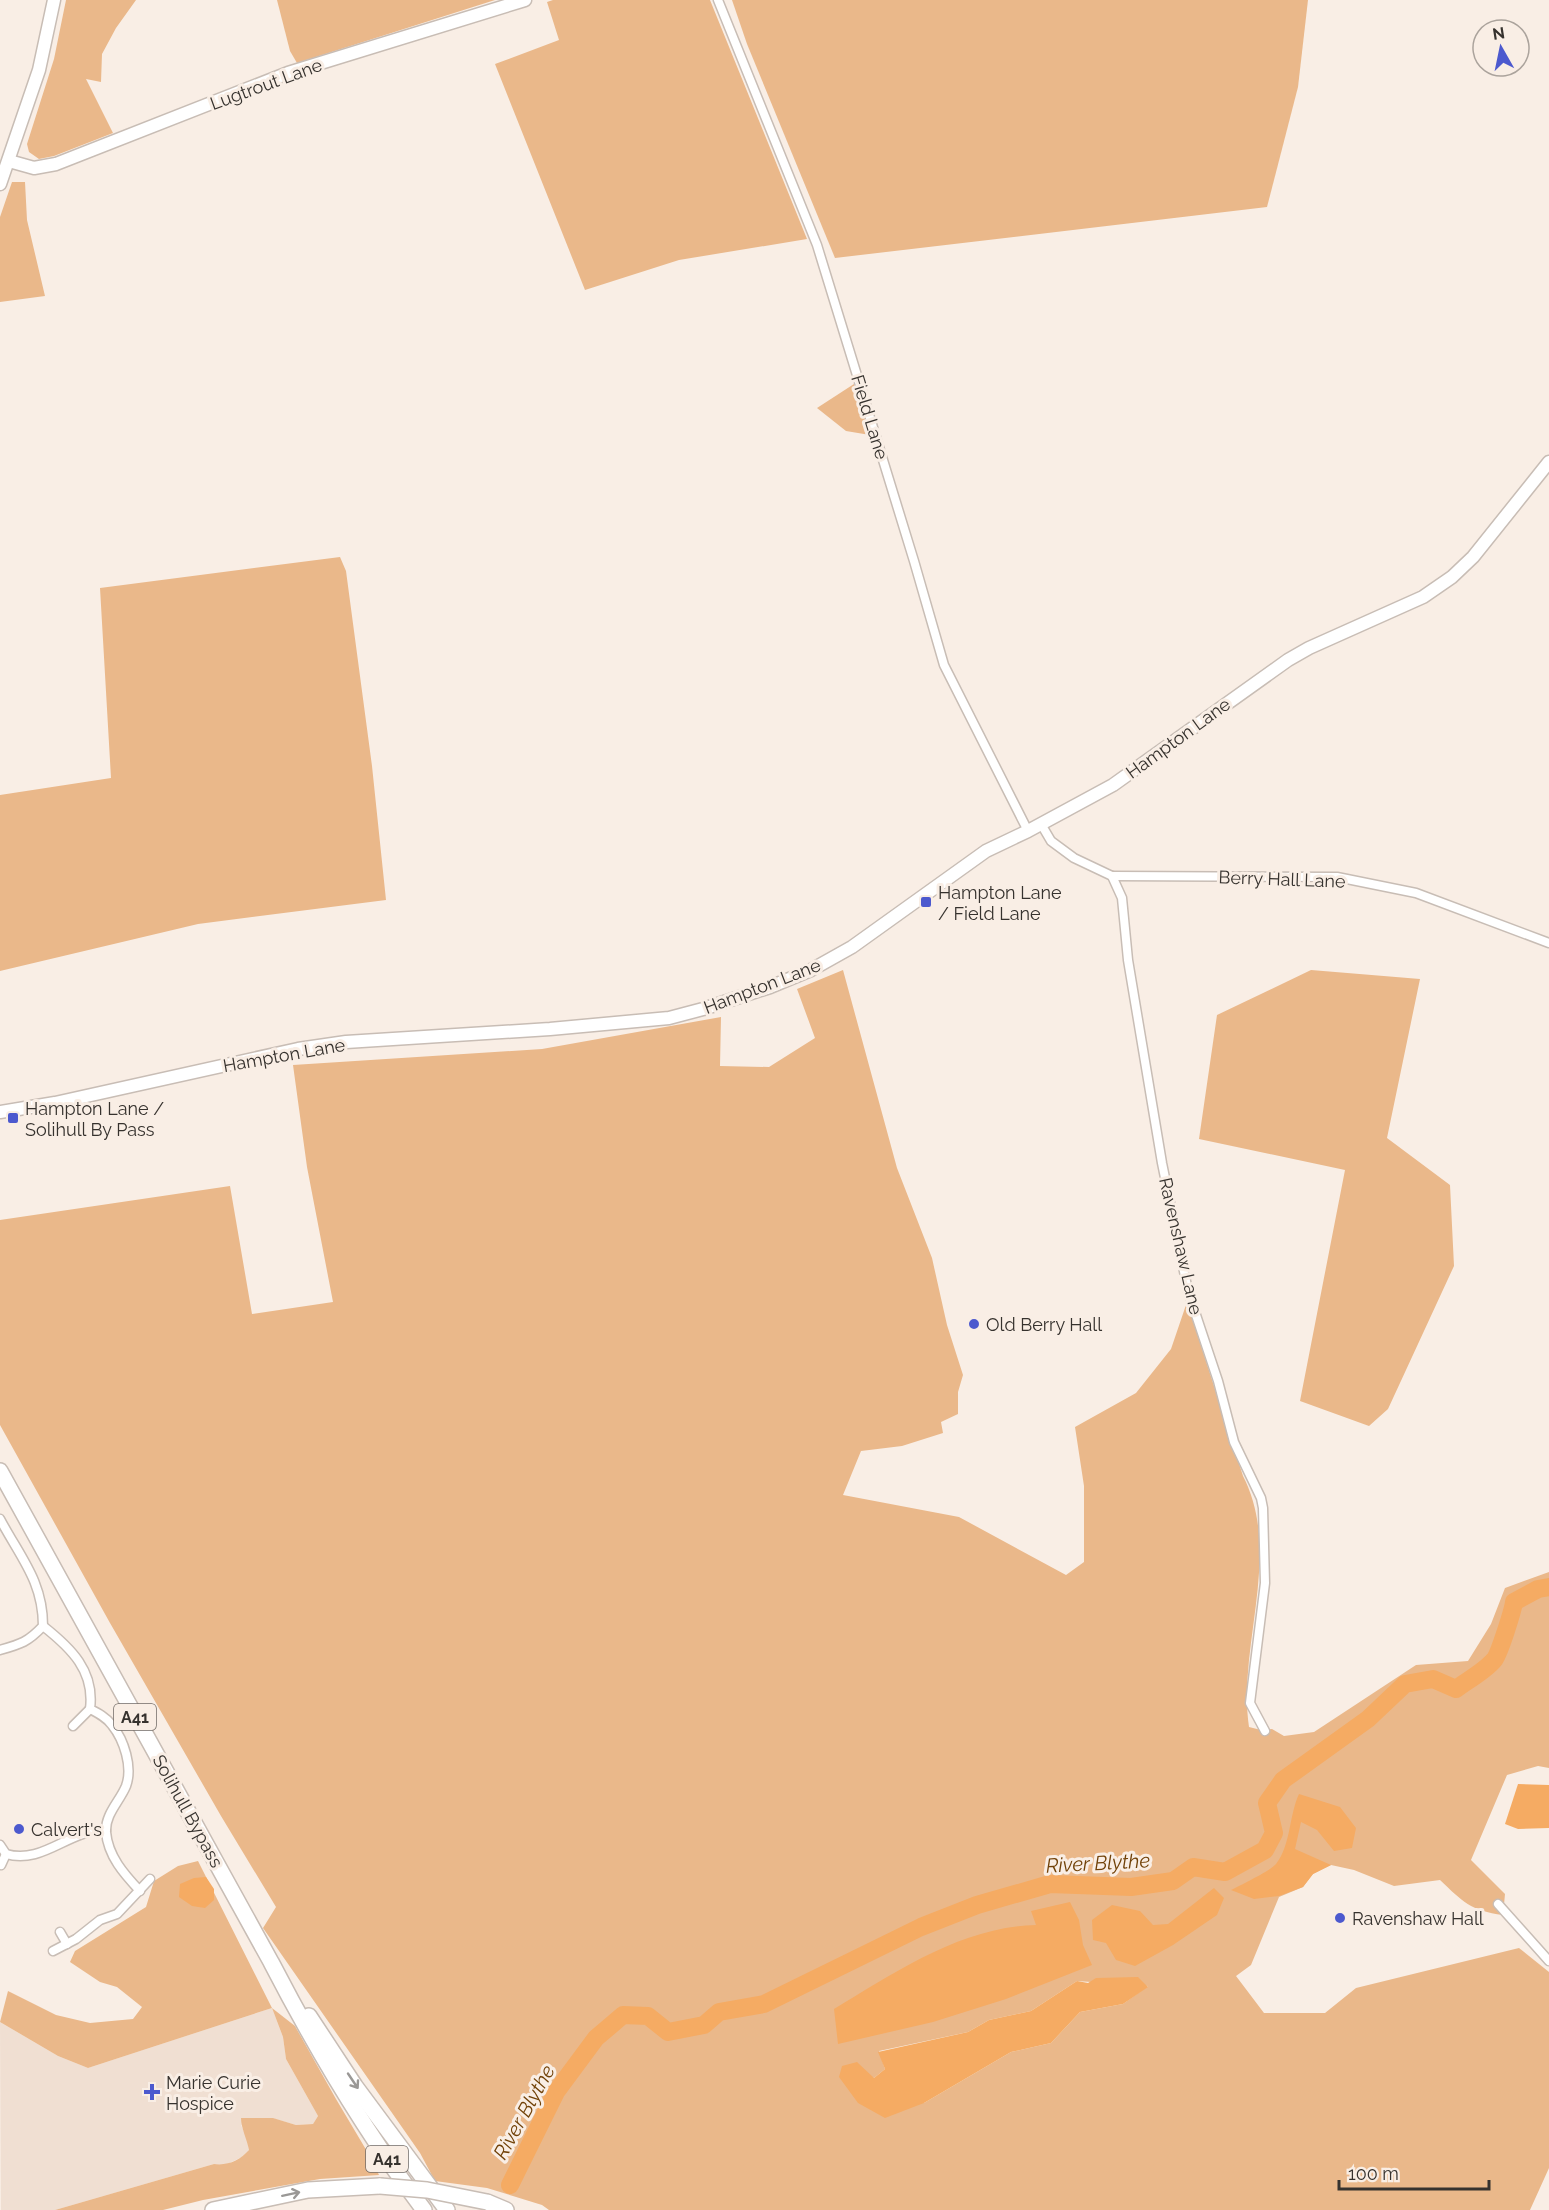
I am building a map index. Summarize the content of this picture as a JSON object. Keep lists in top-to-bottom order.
{
  "streets": {
    "highway": ["A41", "Solihull Bypass"],
    "main road": ["Lugtrout Lane", "Hampton Lane"],
    "street": ["Field Lane", "Berry Hall Lane", "Ravenshaw Lane"]
  },
  "crossings": [
    ["Field Lane", "Hampton Lane"],
    ["Berry Hall Lane", "Ravenshaw Lane"]
  ],
  "water": ["River Blythe"],
  "places": {
    "transit": ["Hampton Lane / Field Lane", "Hampton Lane / Solihull By Pass"],
    "other": ["Old Berry Hall", "Calvert's", "Ravenshaw Hall"],
    "health": ["Marie Curie Hospice"]
  },
  "scale_bar": "100 m",
  "north": "top"
}
